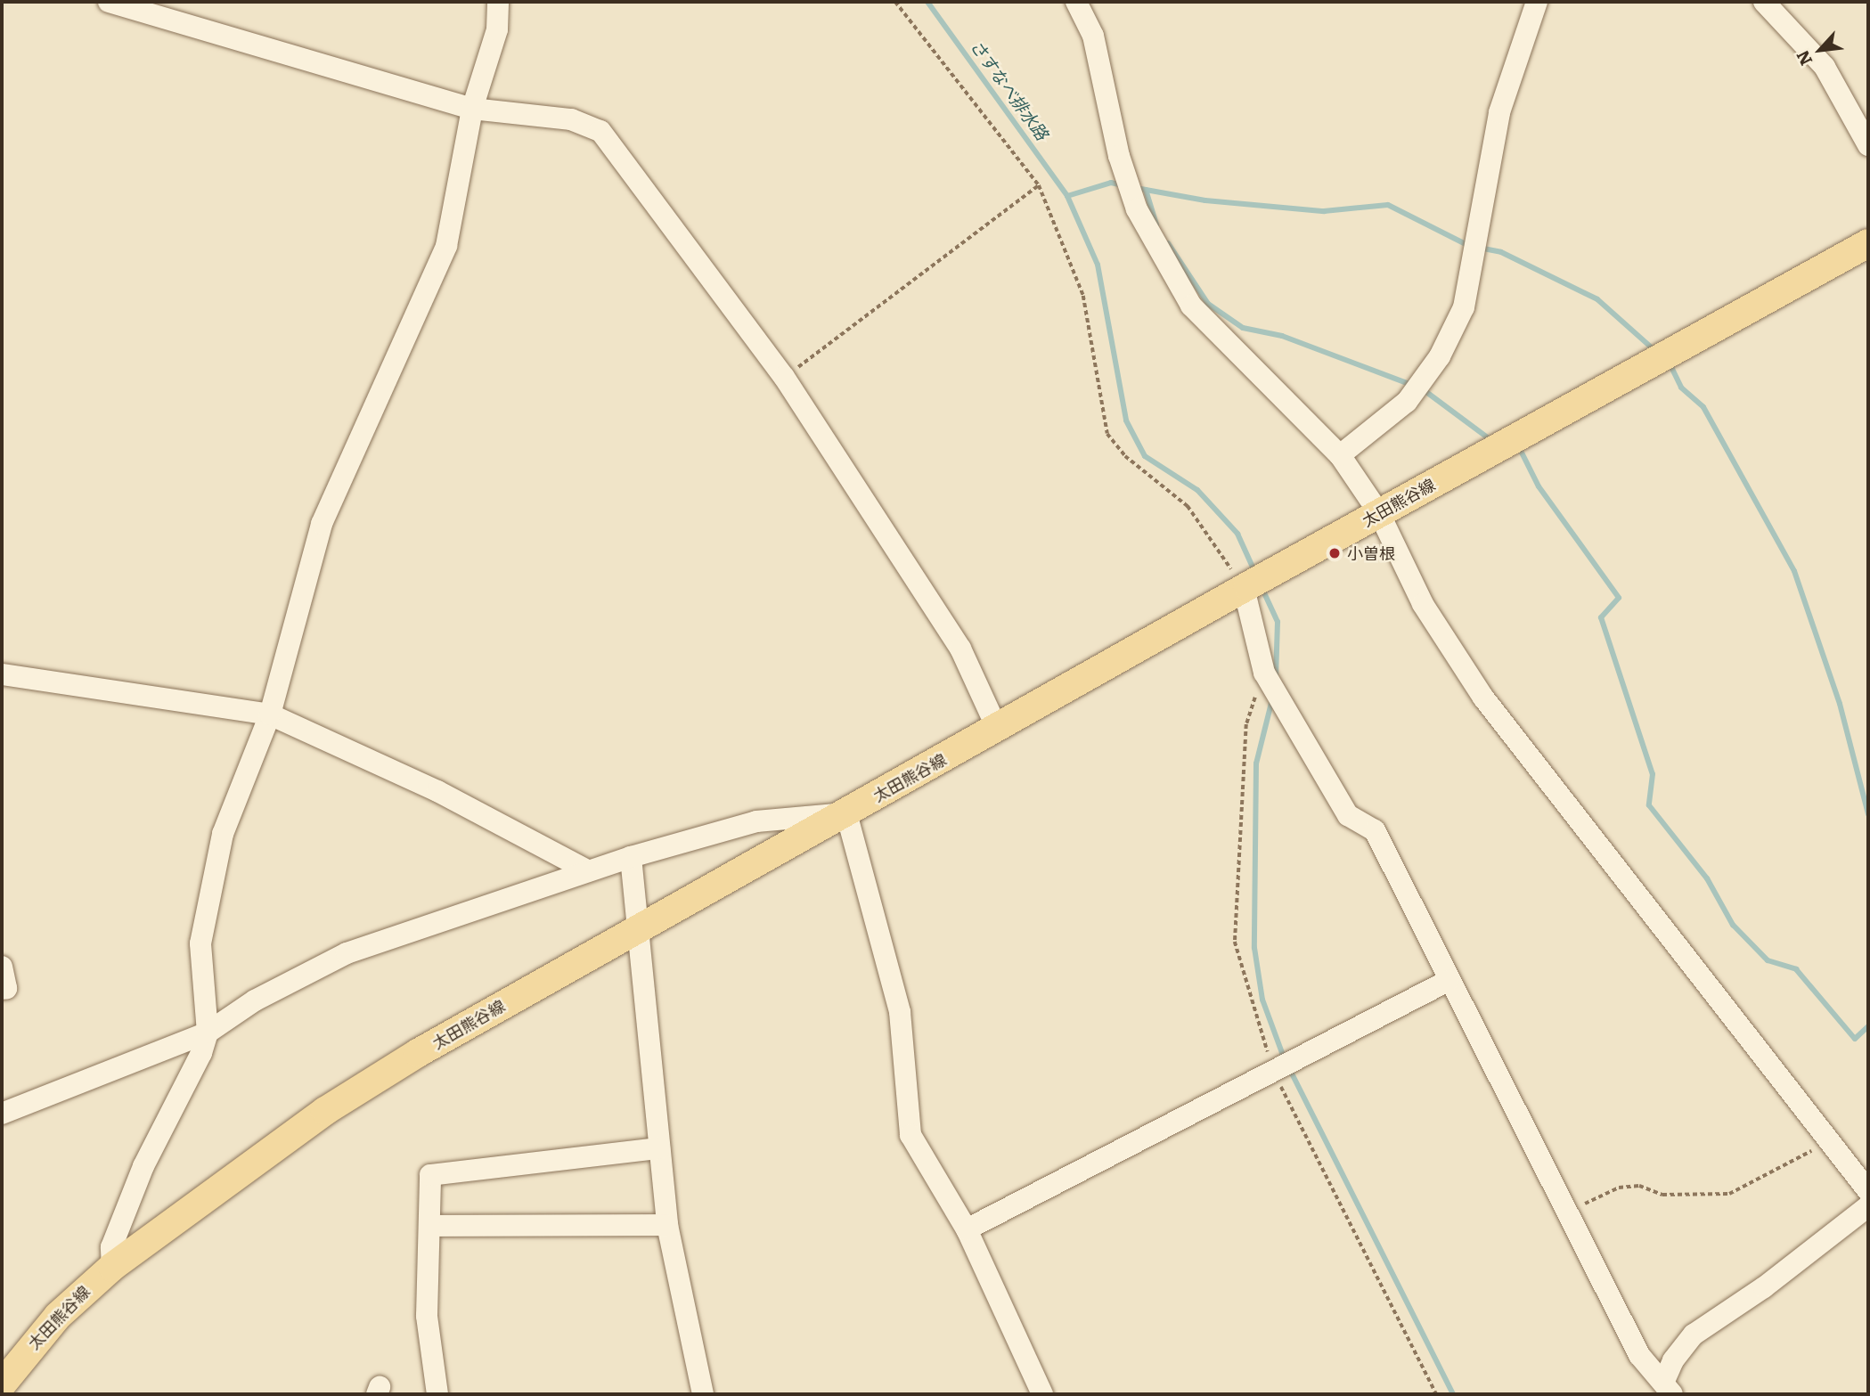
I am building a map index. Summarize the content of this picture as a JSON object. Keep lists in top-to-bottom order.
{
  "streets": {
    "main road": ["太田熊谷線"]
  },
  "water": ["さすなべ排水路"],
  "places": ["小曽根"],
  "north": "bottom left"
}
